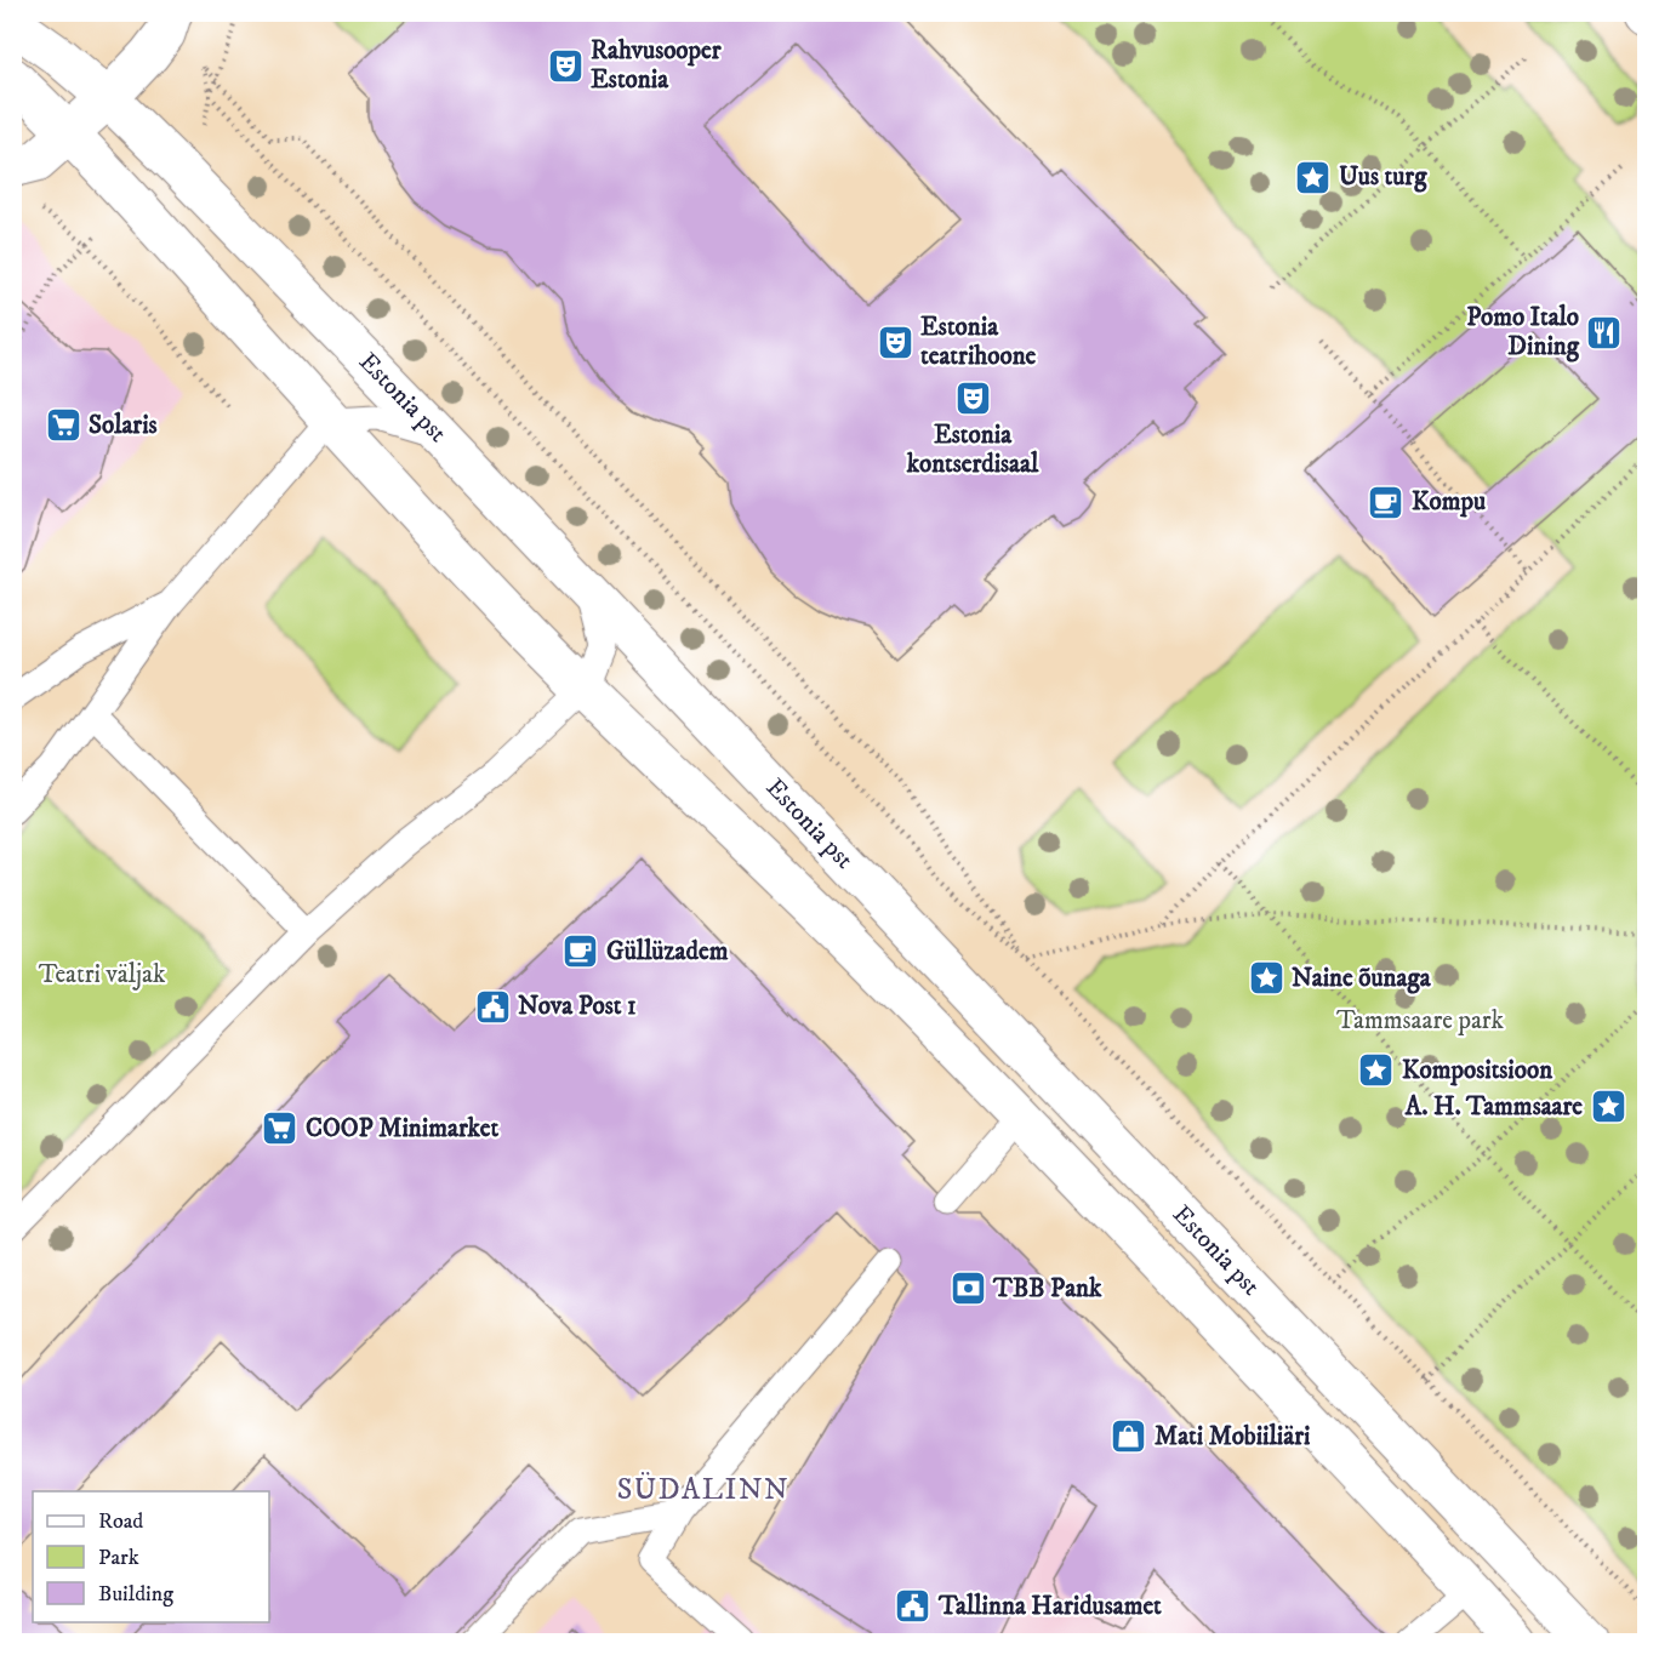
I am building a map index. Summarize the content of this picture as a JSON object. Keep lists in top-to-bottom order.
{
  "streets": {
    "main road": ["Estonia pst"]
  },
  "districts": ["SÜDALINN"],
  "parks": ["Teatri väljak", "Tammsaare park"],
  "places": {
    "theatre": ["Rahvusooper Estonia", "Estonia teatrihoone", "Estonia kontserdisaal"],
    "place": [
      "Uus turg",
      "Naine õunaga",
      "Kompositsioon",
      "A. H. Tammsaare"
    ],
    "restaurant": ["Pomo Italo Dining"],
    "supermarket": ["Solaris", "COOP Minimarket"],
    "cafe": ["Kompu", "Güllüzadem"],
    "public building": ["Nova Post 1", "Tallinna Haridusamet"],
    "bank": ["TBB Pank"],
    "shop": ["Mati Mobiiliäri"]
  },
  "legend": ["Road", "Park", "Building"]
}
